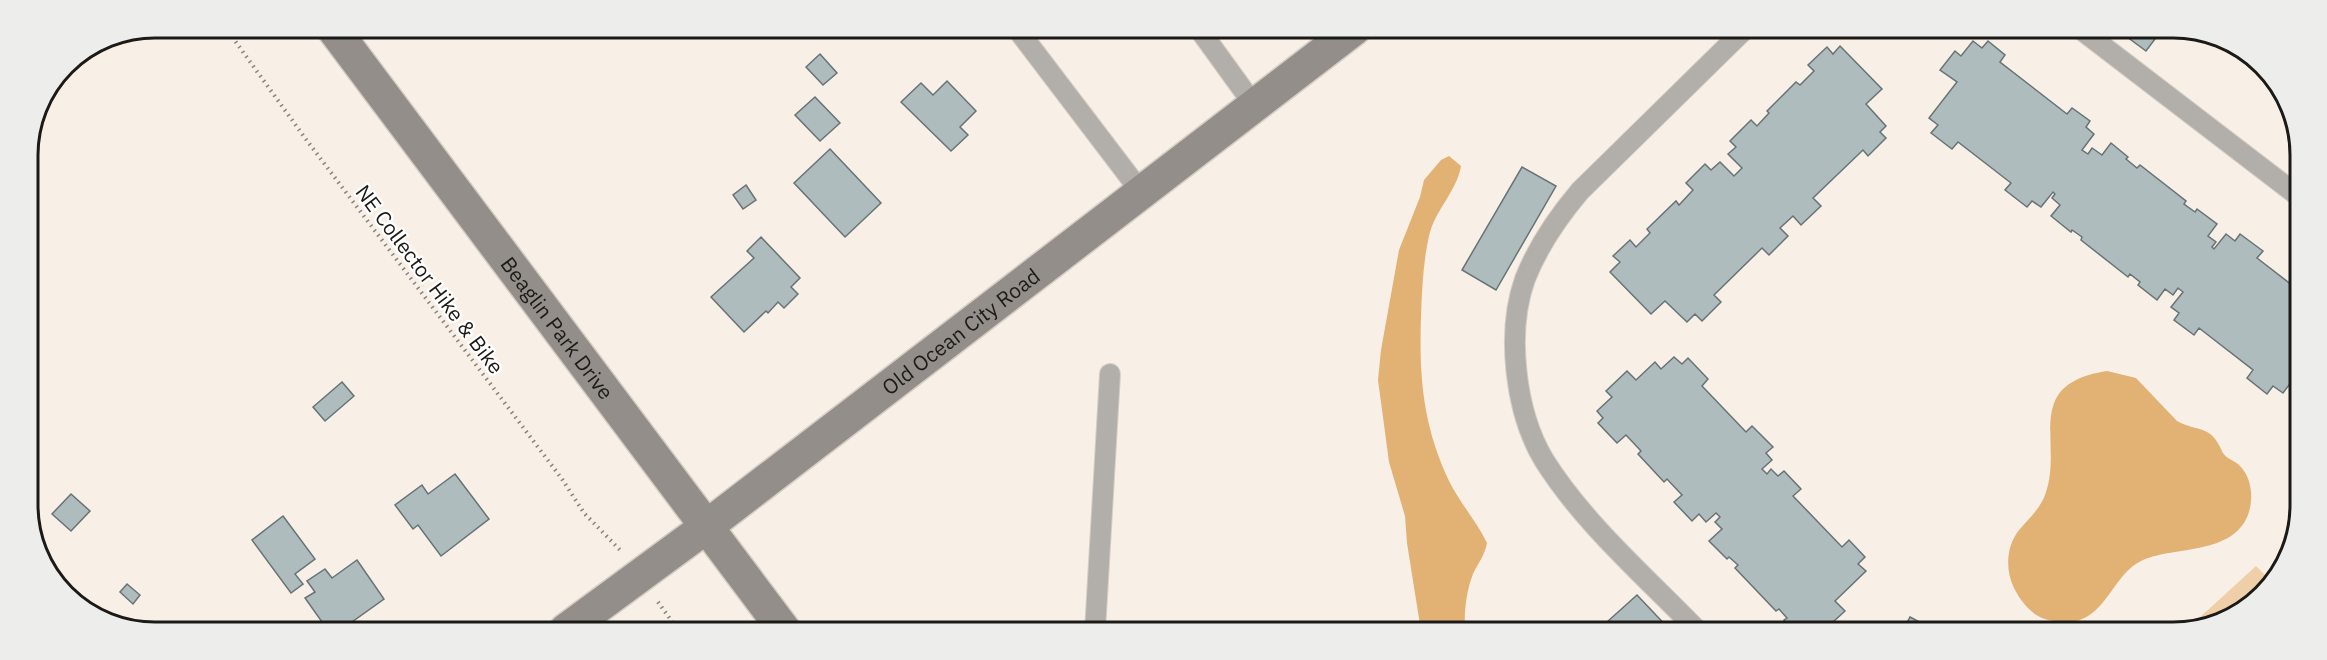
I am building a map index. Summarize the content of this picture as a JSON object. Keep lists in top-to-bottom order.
{
  "streets": {
    "main road": ["Beaglin Park Drive", "Old Ocean City Road"],
    "path": ["NE Collector Hike & Bike"]
  },
  "crossings": [
    ["Beaglin Park Drive", "Old Ocean City Road"]
  ]
}
